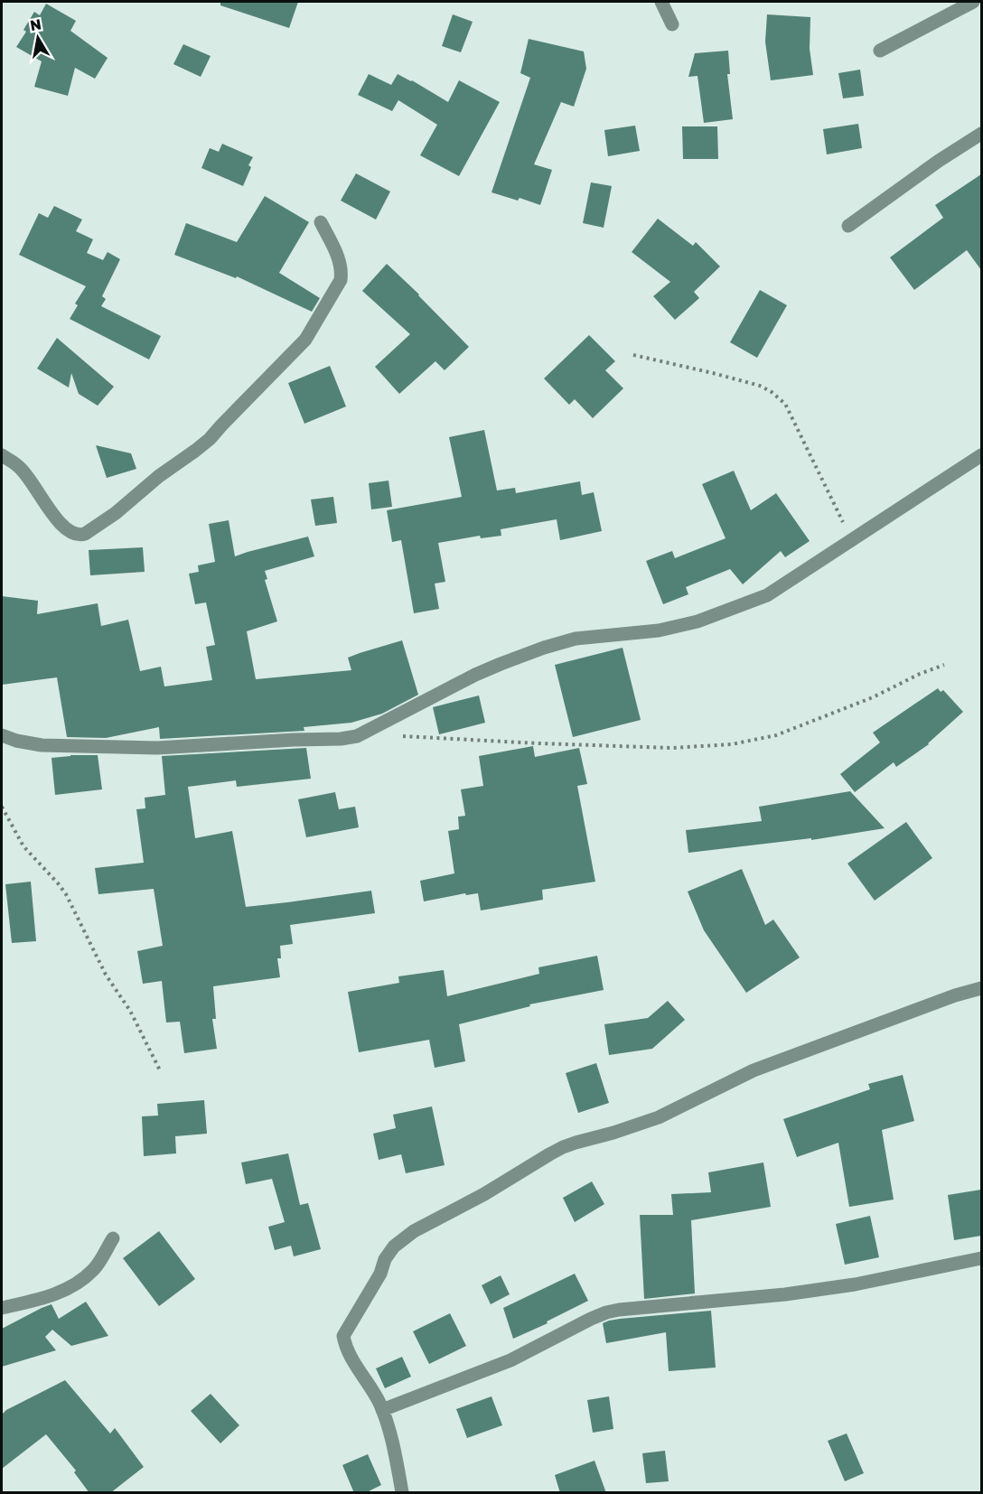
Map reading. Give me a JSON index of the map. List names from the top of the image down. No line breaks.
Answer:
{"north":"top"}
